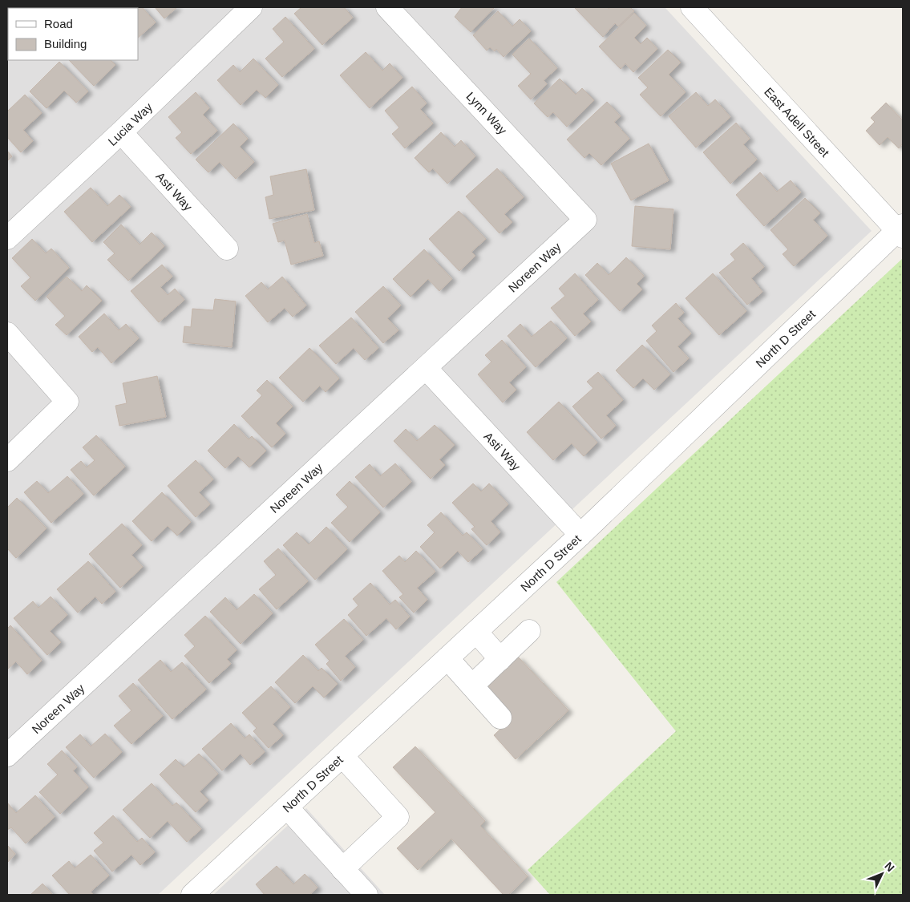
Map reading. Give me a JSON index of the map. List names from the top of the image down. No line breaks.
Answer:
{"streets":{"street":["Lynn Way","East Adell Street","Lucia Way","Asti Way","Noreen Way","North D Street"]},"crossings":[["Lynn Way","Noreen Way"],["East Adell Street","North D Street"],["Lucia Way","Asti Way"],["Asti Way","Noreen Way"],["Asti Way","North D Street"]],"legend":["Road","Building"],"north":"top right"}
